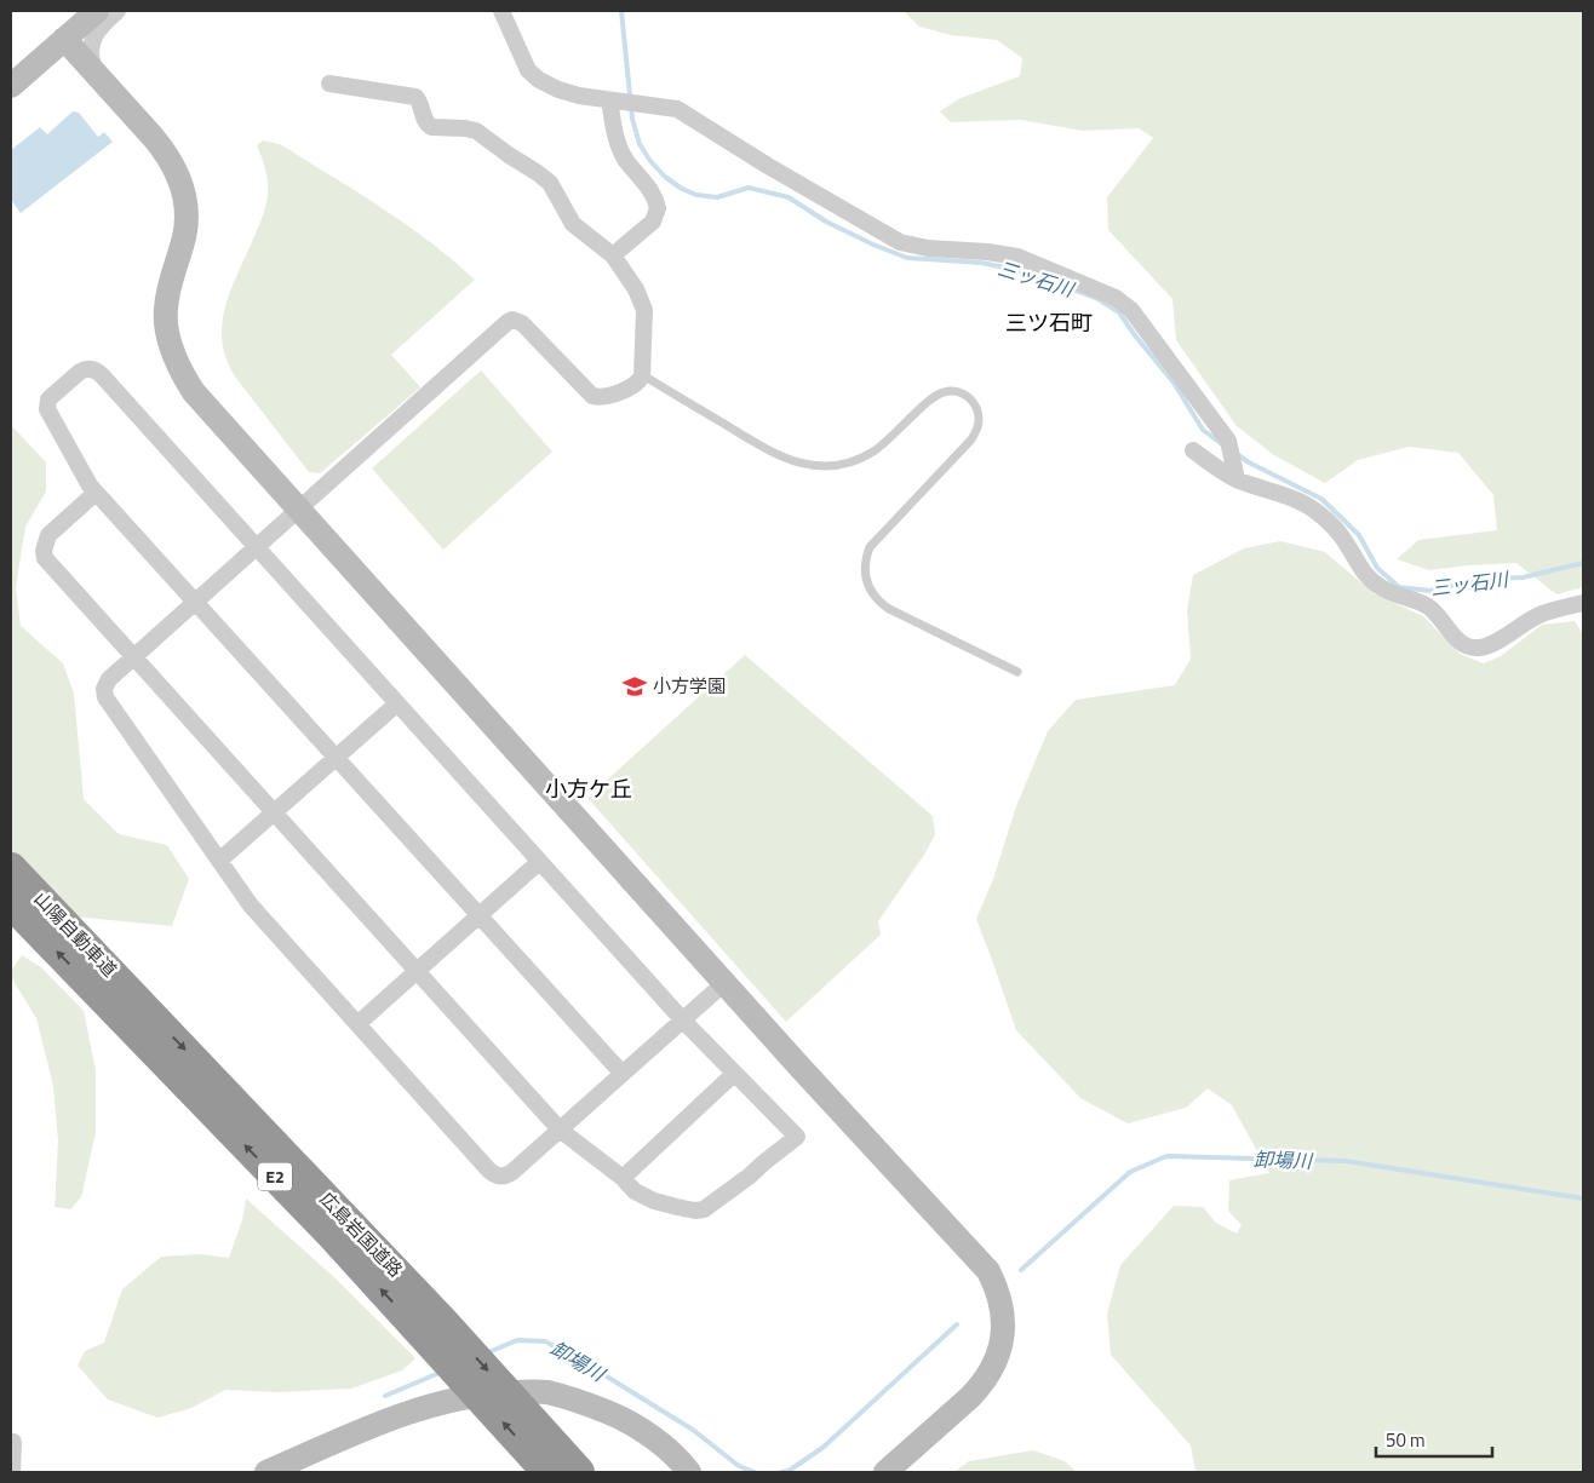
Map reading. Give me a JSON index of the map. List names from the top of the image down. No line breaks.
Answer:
{"streets":{"highway":["山陽自動車道","E2","広島岩国道路"]},"crossings":[["山陽自動車道","広島岩国道路"]],"districts":["三ツ石町","小方ケ丘"],"water":["三ッ石川","卸場川"],"places":{"school or university":["小方学園"]},"scale_bar":"50 m"}
